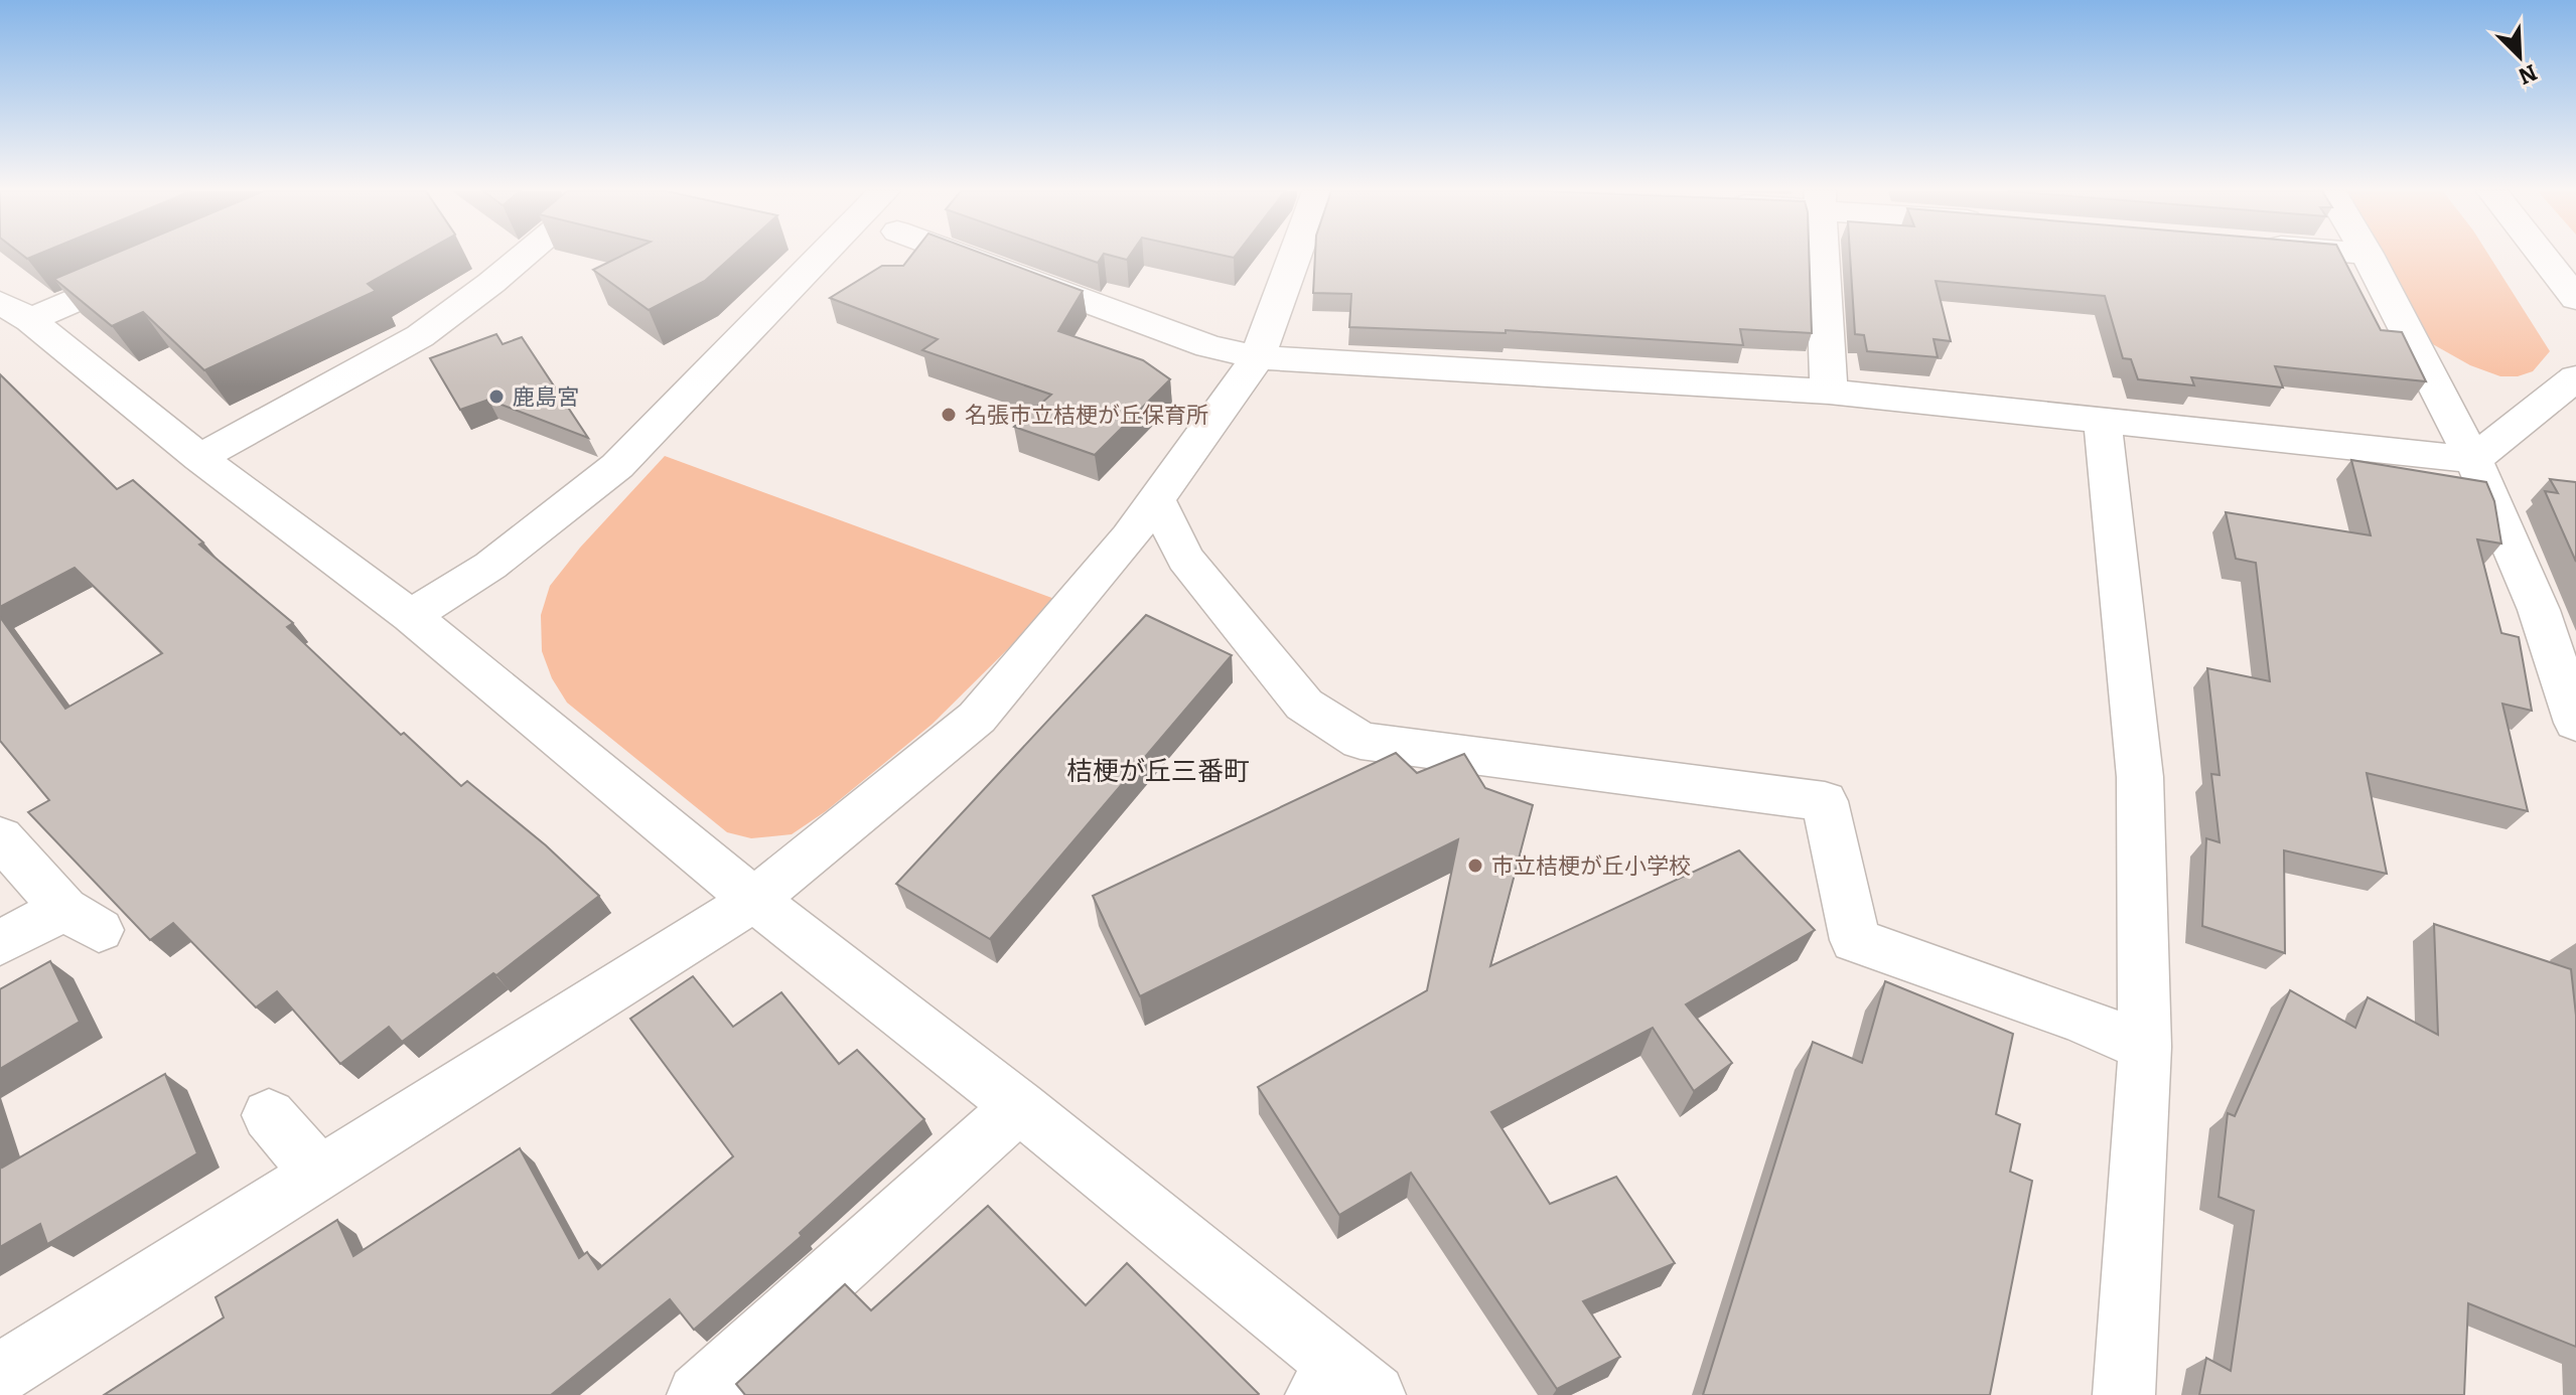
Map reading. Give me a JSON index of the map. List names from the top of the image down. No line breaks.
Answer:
{"districts":["桔梗が丘三番町"],"places":["鹿島宮","名張市立桔梗が丘保育所","市立桔梗が丘小学校"],"north":"bottom right"}
